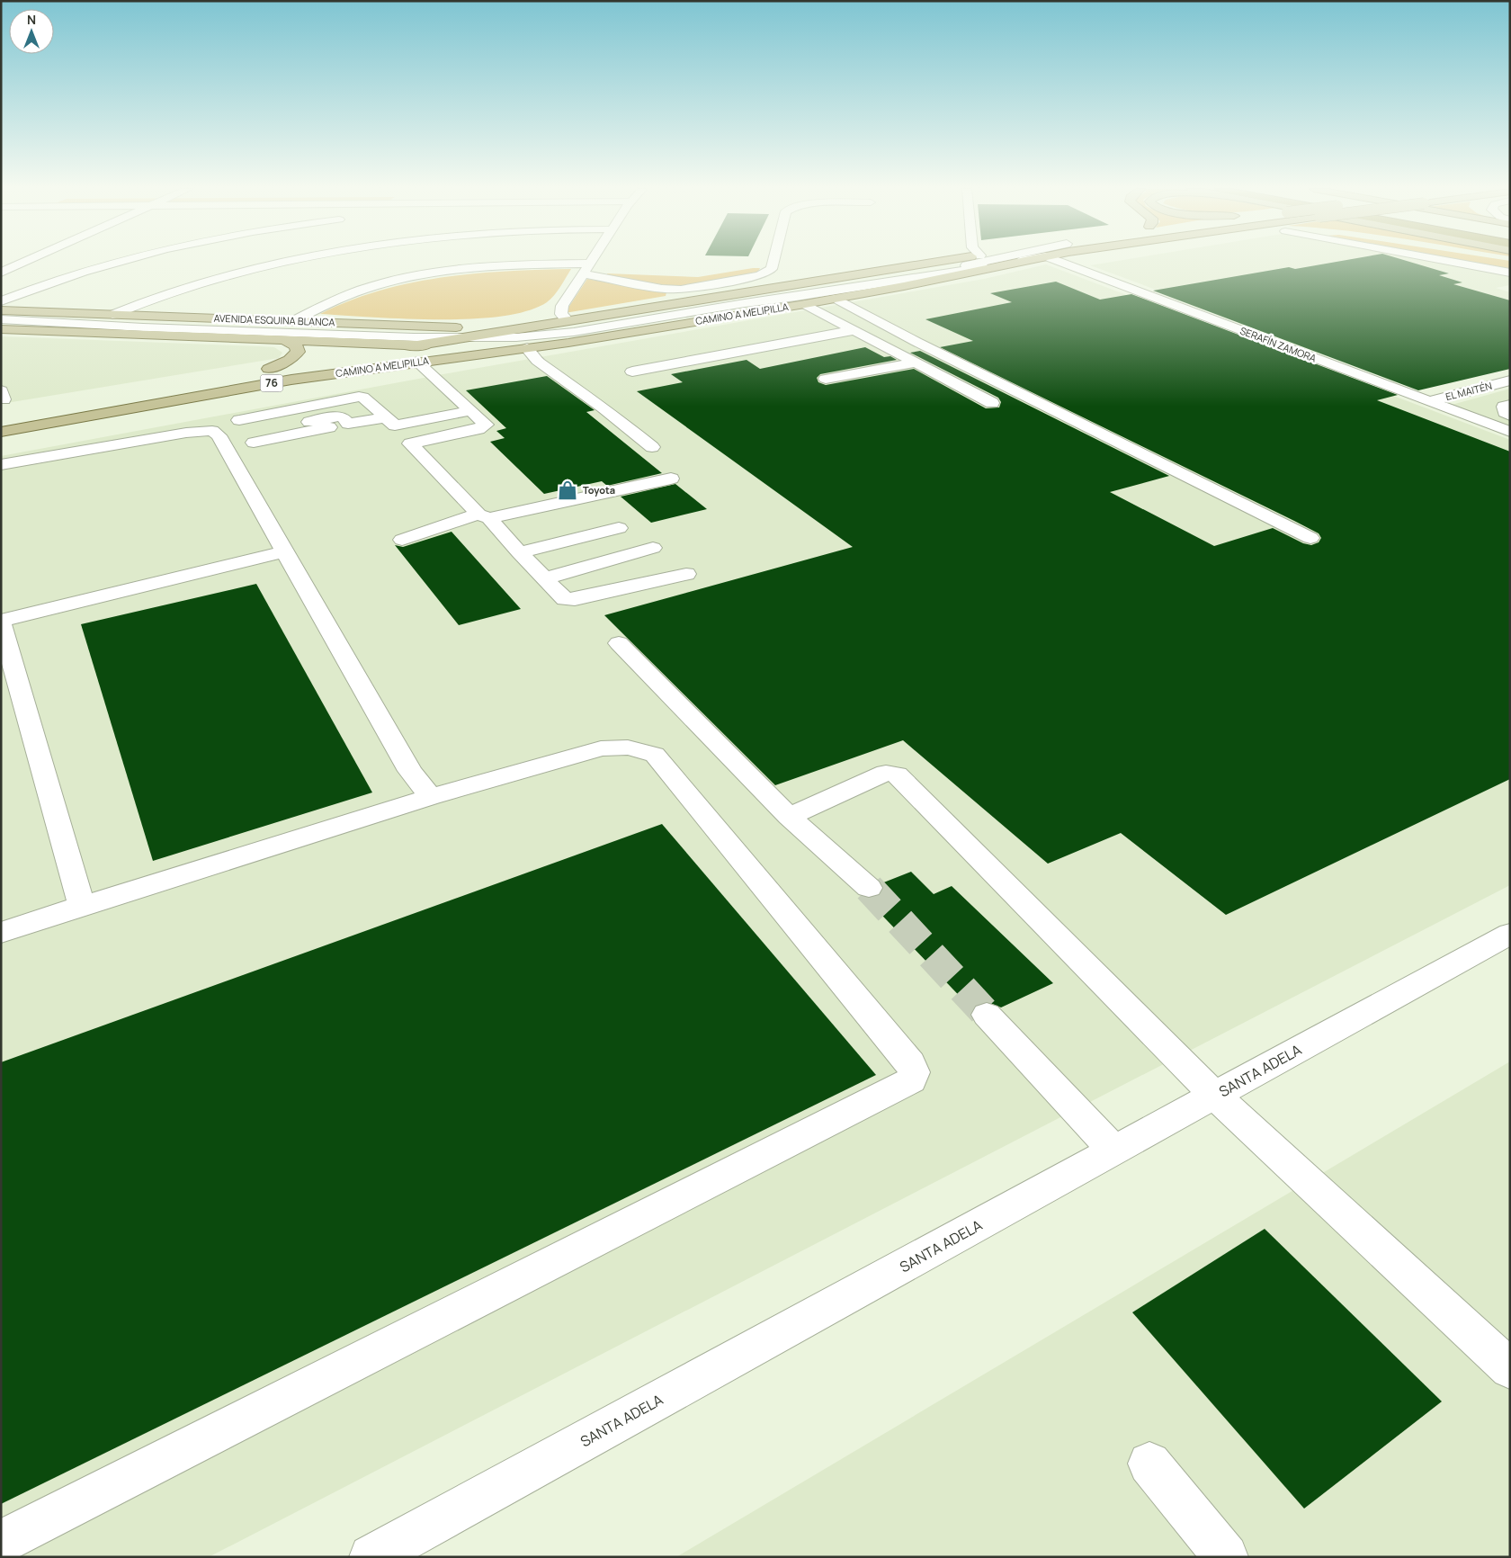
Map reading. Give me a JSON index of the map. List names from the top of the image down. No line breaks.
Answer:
{"streets":{"main road":["CAMINO A MELIPILLA","AVENIDA ESQUINA BLANCA","76"],"street":["SERAFÍN ZAMORA","EL MAITÉN","SANTA ADELA"]},"crossings":[["CAMINO A MELIPILLA","AVENIDA ESQUINA BLANCA"],["SERAFÍN ZAMORA","EL MAITÉN"]],"places":{"shop":["Toyota"]},"north":"top"}
